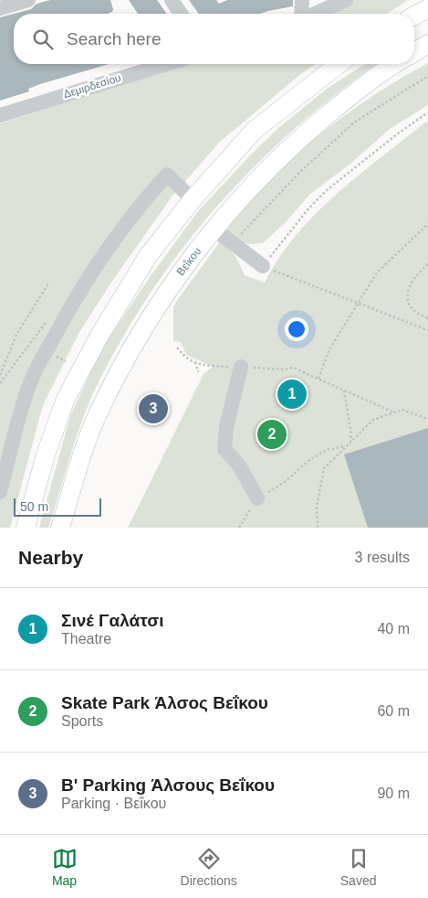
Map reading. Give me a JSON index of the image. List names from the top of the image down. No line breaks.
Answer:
{"streets":{"main road":["Βεΐκου"],"street":["Δεμιρδεσίου"]},"scale_bar":"50 m","page":{"search":"Search here","pins":["1","3","2"],"scale":"50 m","heading":["Nearby","3 results"],"list":[{"mark":"1","name":"Σινέ Γαλάτσι","note":"Theatre","value":"40 m"},{"mark":"2","name":"Skate Park Άλσος Βεΐκου","note":"Sports","value":"60 m"},{"mark":"3","name":"Β' Parking Άλσους Βεΐκου","note":"Parking · Βεΐκου","value":"90 m"}],"nav":["Map","Directions","Saved"]}}
